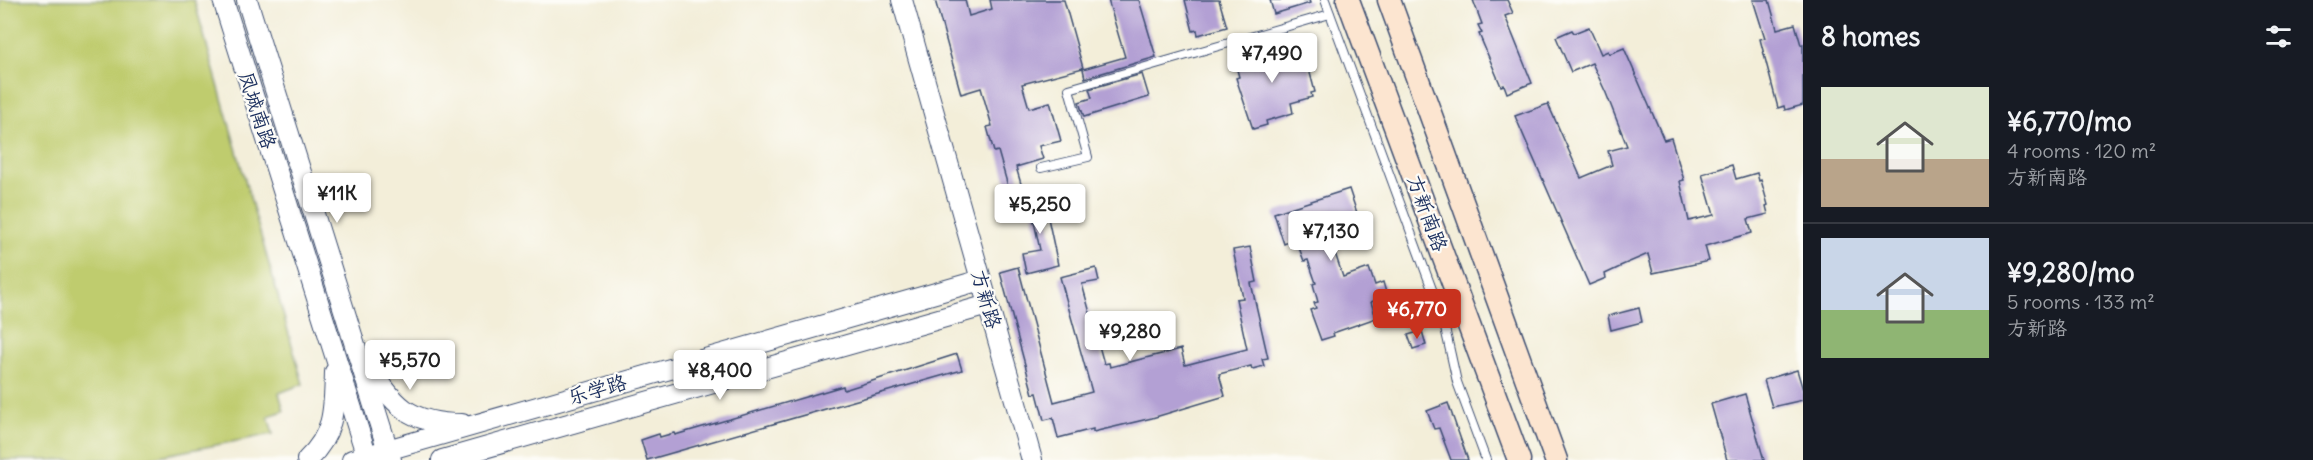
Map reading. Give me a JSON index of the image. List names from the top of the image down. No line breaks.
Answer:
{"streets":{"main road":["方新南路"],"street":["凤城南路","方新路","乐学路"]},"crossings":[["凤城南路","乐学路"],["方新路","乐学路"]],"page":{"heading":"8 homes","price":["¥7,490","¥11K","¥5,250","¥7,130","¥6,770","¥9,280","¥5,570","¥8,400"],"list":[{"name":"¥6,770/mo","note":"4 rooms · 120 m² · 方新南路"},{"name":"¥9,280/mo","note":"5 rooms · 133 m² · 方新路"}]}}
